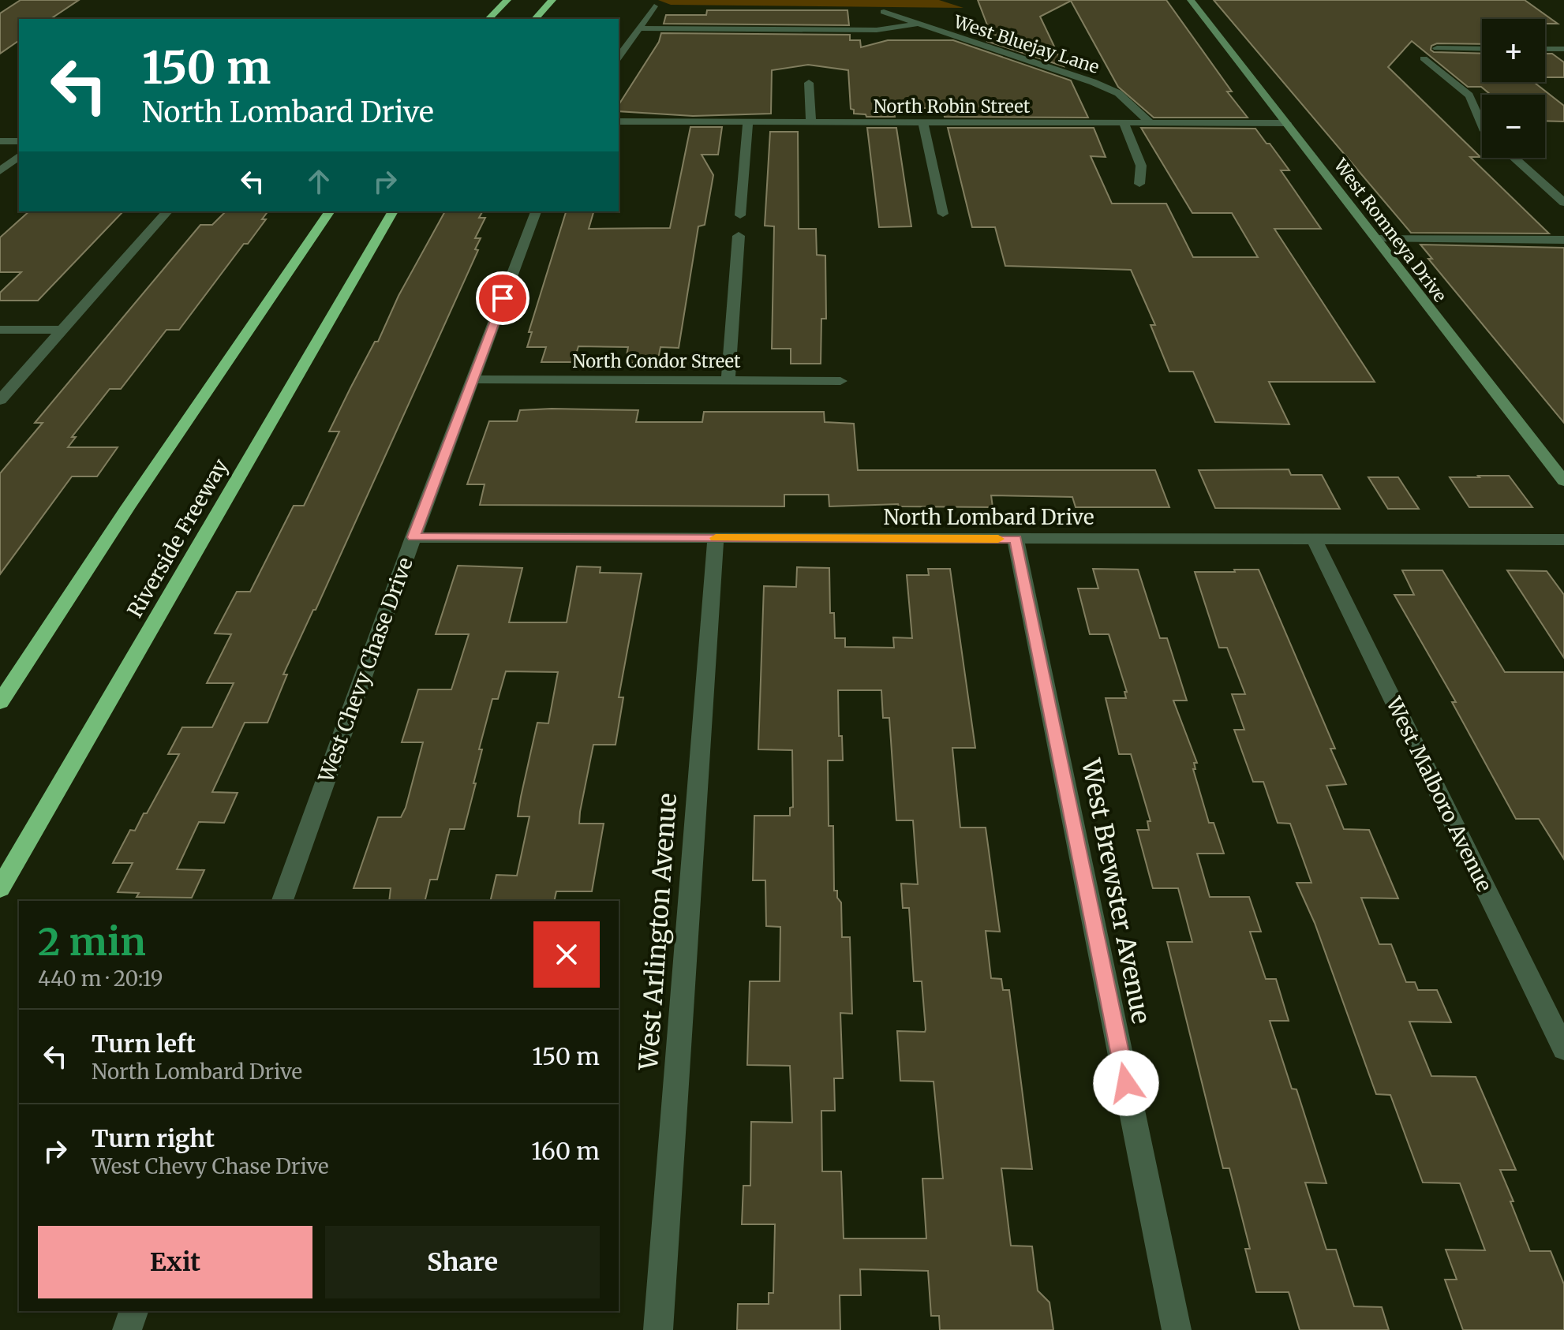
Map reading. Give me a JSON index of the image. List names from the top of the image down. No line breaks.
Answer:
{"streets":{"highway":["Riverside Freeway"],"street":["West Bluejay Lane","North Robin Street","West Romneya Drive","North Condor Street","North Lombard Drive","West Chevy Chase Drive","West Malboro Avenue","West Brewster Avenue","West Arlington Avenue"]},"crossings":[["West Bluejay Lane","North Robin Street"],["North Robin Street","West Romneya Drive"],["North Condor Street","West Chevy Chase Drive"],["North Lombard Drive","West Chevy Chase Drive"],["North Lombard Drive","West Malboro Avenue"],["North Lombard Drive","West Brewster Avenue"],["North Lombard Drive","West Arlington Avenue"]],"page":{"map_buttons":["+","−"],"turn":["150 m","North Lombard Drive"],"heading":["2 min","440 m · 20:19"],"list":[{"name":"Turn left","note":"North Lombard Drive","value":"150 m"},{"name":"Turn right","note":"West Chevy Chase Drive","value":"160 m"}],"buttons":["Exit","Share"]}}
